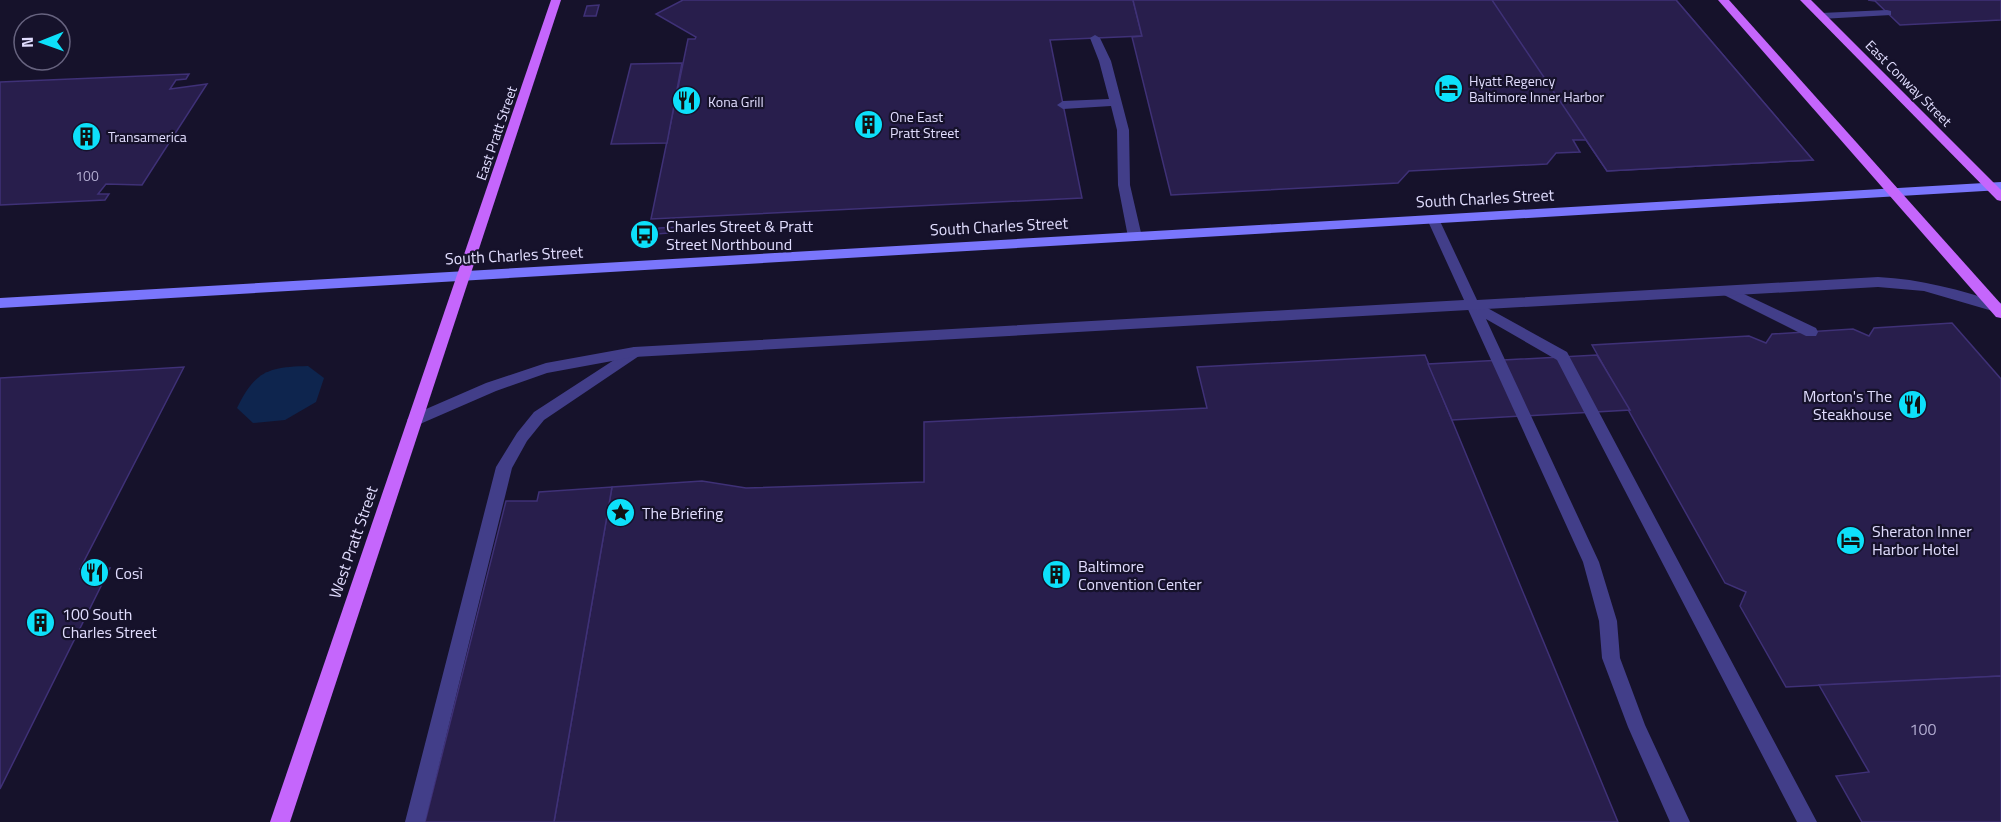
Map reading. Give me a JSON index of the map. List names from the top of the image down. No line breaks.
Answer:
{"streets":{"main road":["East Conway Street","East Pratt Street","South Charles Street","West Pratt Street"]},"crossings":[["East Conway Street","South Charles Street"],["East Pratt Street","South Charles Street"],["East Pratt Street","West Pratt Street"],["South Charles Street","West Pratt Street"]],"places":{"hotel":["Hyatt Regency Baltimore Inner Harbor","Sheraton Inner Harbor Hotel"],"restaurant":["Kona Grill","Morton's The Steakhouse","Così"],"building":["One East Pratt Street","Transamerica","Baltimore Convention Center","100 South Charles Street"],"bus stop":["Charles Street & Pratt Street Northbound"],"place":["The Briefing"]},"house_numbers":["100","100"],"north":"left"}
